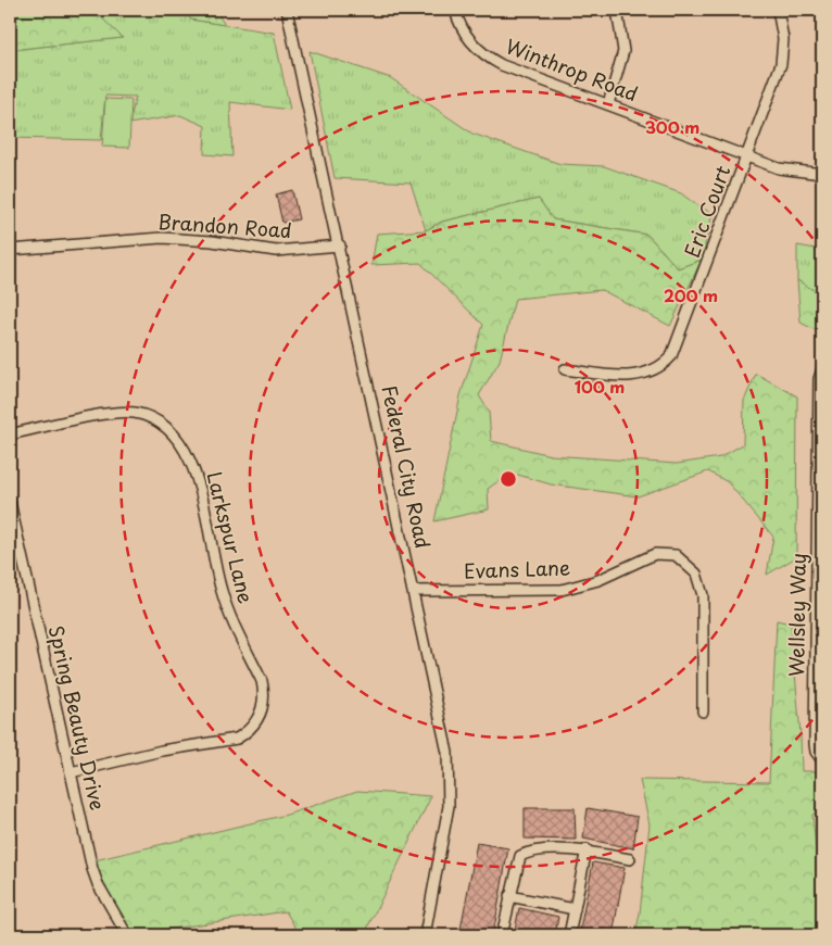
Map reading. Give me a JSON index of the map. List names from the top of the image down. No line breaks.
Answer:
{"streets":{"street":["Winthrop Road","Eric Court","Brandon Road","Federal City Road","Larkspur Lane","Evans Lane","Wellsley Way","Spring Beauty Drive"]},"crossings":[["Winthrop Road","Eric Court"],["Brandon Road","Federal City Road"],["Federal City Road","Evans Lane"],["Larkspur Lane","Spring Beauty Drive"]],"rings":["300 m","200 m","100 m"]}
